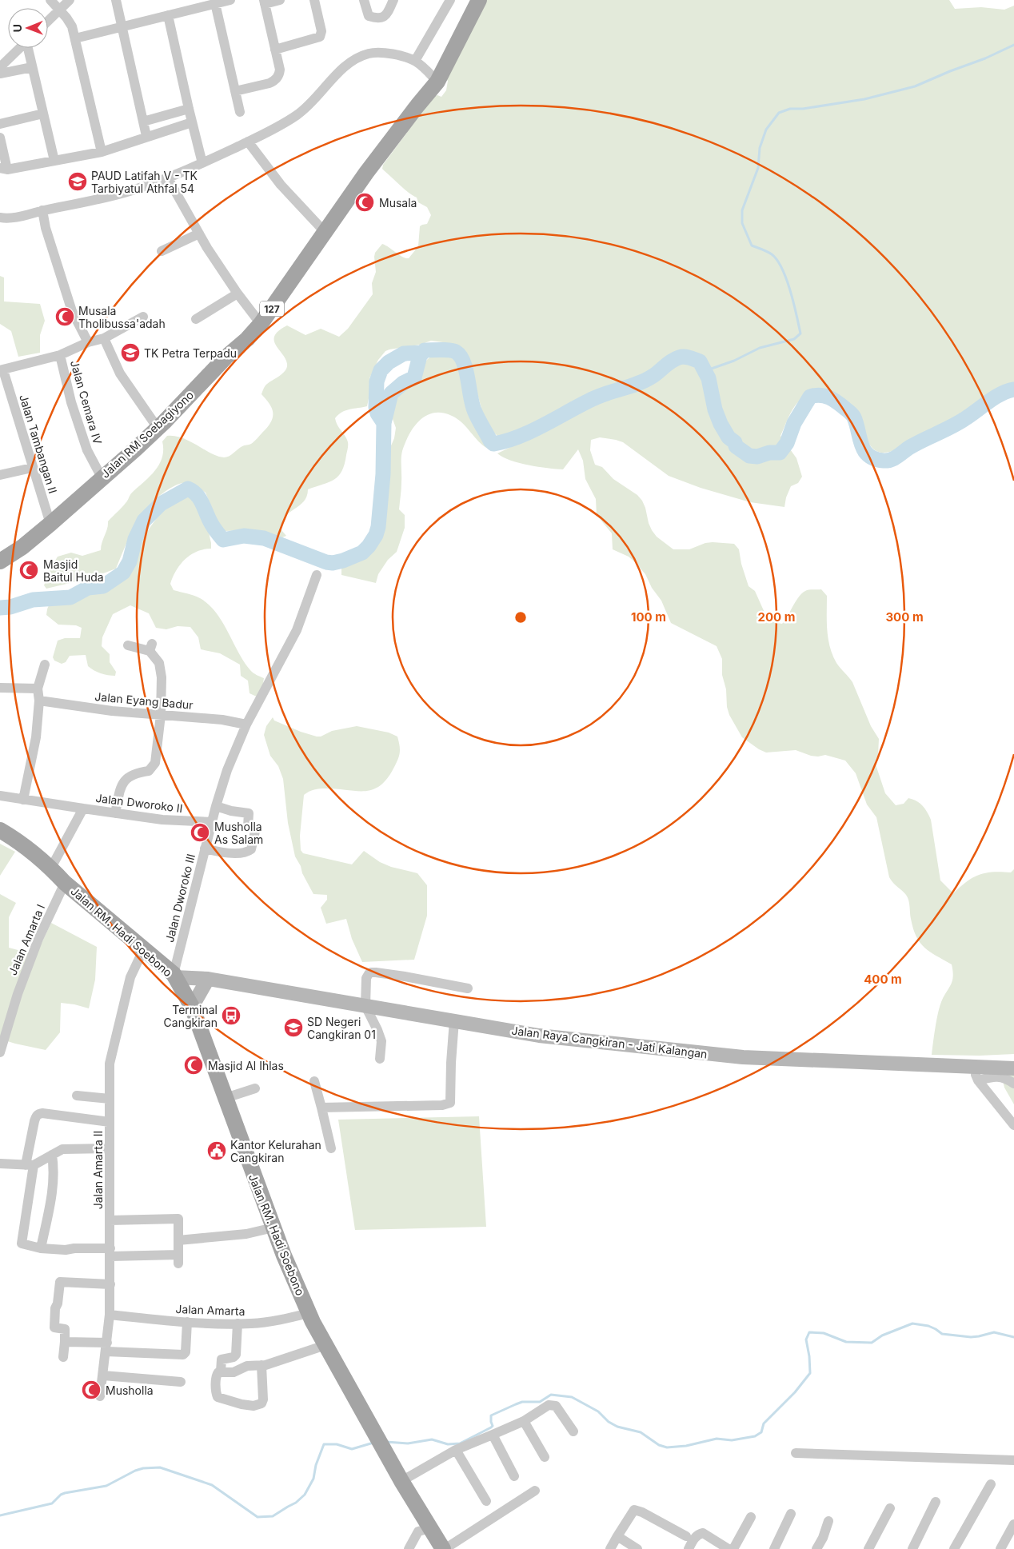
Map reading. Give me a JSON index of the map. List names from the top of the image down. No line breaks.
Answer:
{"streets":{"main road":["127","Jalan RM Soebagiyono","Jalan RM. Hadi Soebono"],"street":["Jalan Cemara IV","Jalan Tambangan II","Jalan Eyang Badur","Jalan Dworoko II","Jalan Dworoko III","Jalan Amarta I","Jalan Raya Cangkiran - Jati Kalangan","Jalan Amarta II","Jalan Amarta"]},"crossings":[["Jalan Cemara IV","Jalan RM Soebagiyono"],["Jalan RM Soebagiyono","Jalan Tambangan II"],["Jalan Eyang Badur","Jalan Dworoko III"],["Jalan Dworoko II","Jalan Dworoko III"],["Jalan Dworoko II","Jalan RM. Hadi Soebono"],["Jalan Dworoko III","Jalan RM. Hadi Soebono"],["Jalan Dworoko III","Jalan Raya Cangkiran - Jati Kalangan"],["Jalan RM. Hadi Soebono","Jalan Amarta I"],["Jalan RM. Hadi Soebono","Jalan Raya Cangkiran - Jati Kalangan"],["Jalan RM. Hadi Soebono","Jalan Amarta II"],["Jalan RM. Hadi Soebono","Jalan Amarta"],["Jalan Amarta II","Jalan Amarta"]],"places":{"school or university":["PAUD Latifah V - TK Tarbiyatul Athfal 54","TK Petra Terpadu","SD Negeri Cangkiran 01"],"mosque":["Musala","Musala Tholibussa'adah","Masjid Baitul Huda","Musholla As Salam","Masjid Al Ihlas","Musholla"],"bus stop":["Terminal Cangkiran"],"public building":["Kantor Kelurahan Cangkiran"]},"north":"left","rings":["100 m","200 m","300 m","400 m"]}
